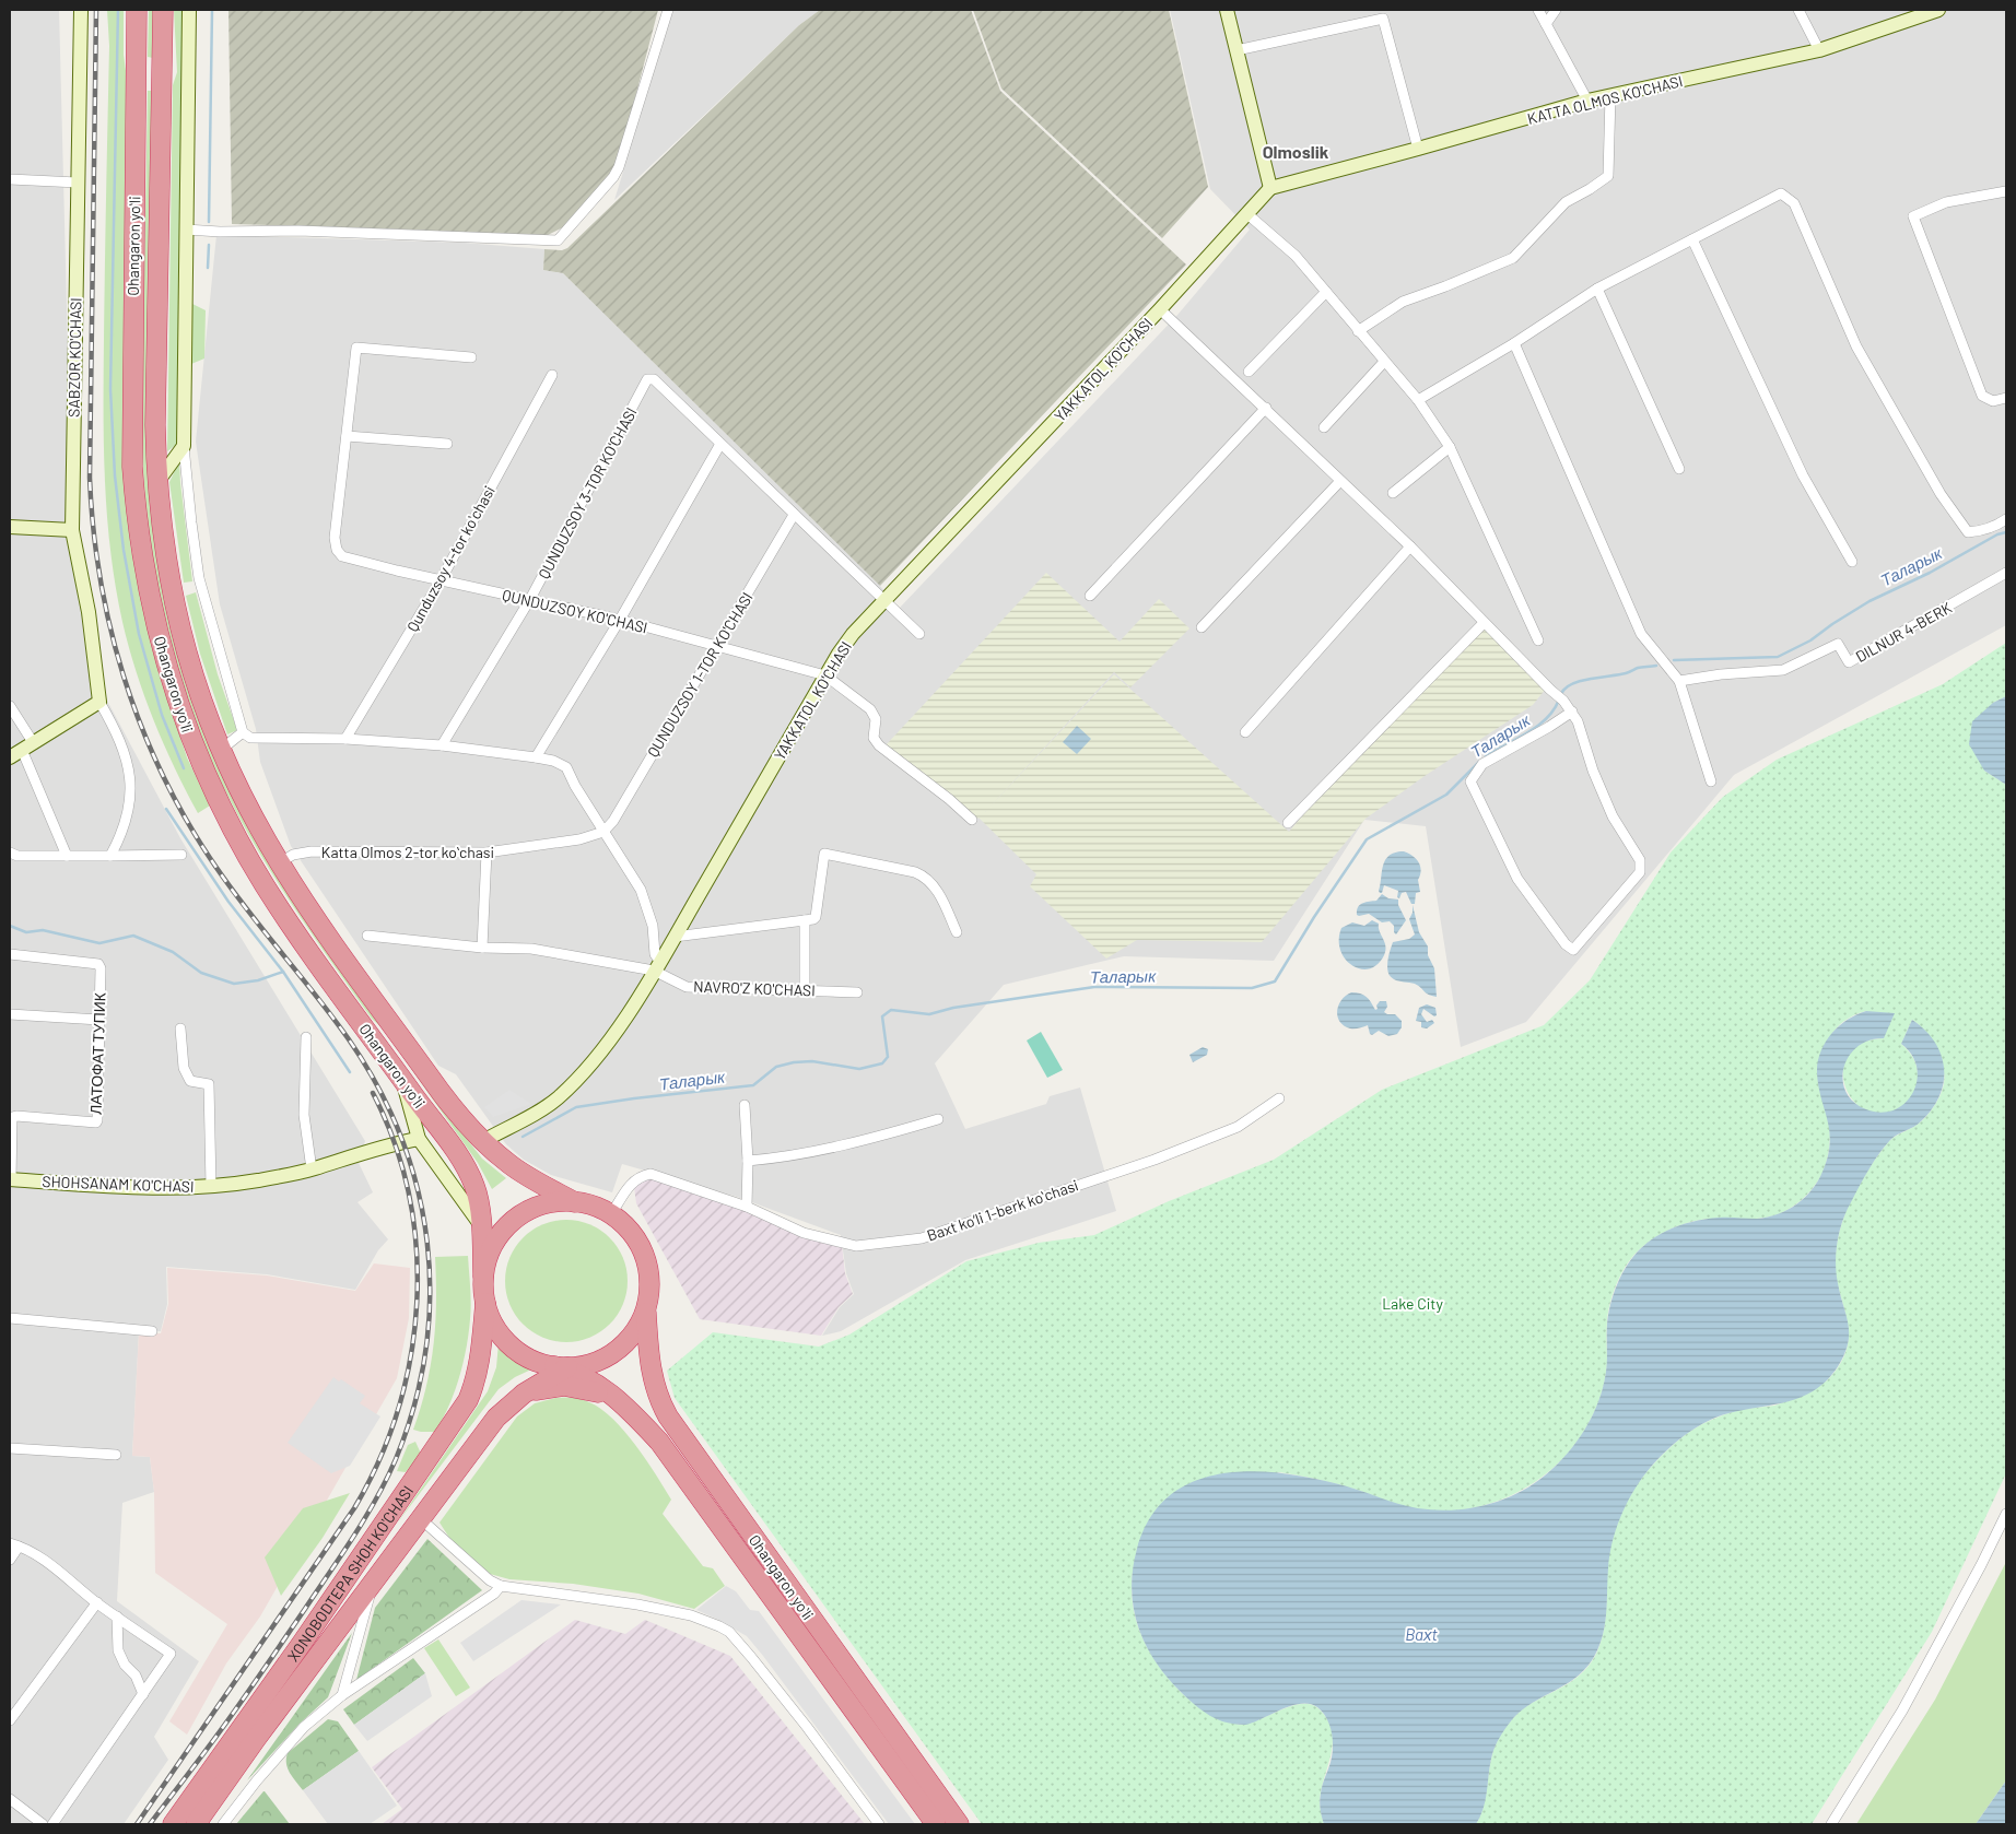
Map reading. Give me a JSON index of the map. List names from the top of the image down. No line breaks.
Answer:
{"streets":{"highway":["Ohangaron yoʻli","XONOBODTEPA SHOH KO'CHASI"],"street":["KATTA OLMOS KO'CHASI","SABZOR KO'CHASI","YAKKATOL KO'CHASI","QUNDUZSOY 3-TOR KO'CHASI","Qunduzsoy 4-tor koʻchasi","QUNDUZSOY KO'CHASI","DILNUR 4-BERK","QUNDUZSOY 1-TOR KO'CHASI","Katta Olmos 2-tor koʻchasi","NAVRO'Z KO'CHASI","ЛАТОФАТ ТУПИК","SHOHSANAM KO'CHASI","Baxt ko‘li 1-berk koʻchasi"]},"crossings":[["KATTA OLMOS KO'CHASI","YAKKATOL KO'CHASI"],["Ohangaron yoʻli","YAKKATOL KO'CHASI"],["Ohangaron yoʻli","Katta Olmos 2-tor koʻchasi"],["Ohangaron yoʻli","Baxt ko‘li 1-berk koʻchasi"],["Ohangaron yoʻli","XONOBODTEPA SHOH KO'CHASI"],["YAKKATOL KO'CHASI","QUNDUZSOY KO'CHASI"],["YAKKATOL KO'CHASI","NAVRO'Z KO'CHASI"],["QUNDUZSOY 3-TOR KO'CHASI","QUNDUZSOY KO'CHASI"],["Qunduzsoy 4-tor koʻchasi","QUNDUZSOY KO'CHASI"],["QUNDUZSOY KO'CHASI","QUNDUZSOY 1-TOR KO'CHASI"],["QUNDUZSOY 1-TOR KO'CHASI","Katta Olmos 2-tor koʻchasi"],["ЛАТОФАТ ТУПИК","SHOHSANAM KO'CHASI"],["Baxt ko‘li 1-berk koʻchasi","XONOBODTEPA SHOH KO'CHASI"]],"districts":["Olmoslik"],"water":["Таларык","Baхt"],"parks":["Lake City"]}
